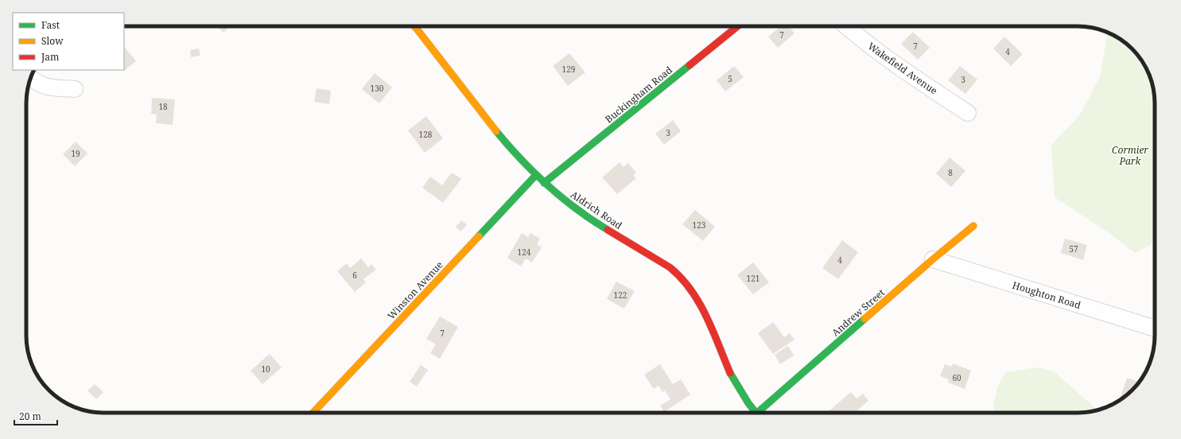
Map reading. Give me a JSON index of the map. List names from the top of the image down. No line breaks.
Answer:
{"streets":{"street":["Wakefield Avenue","Buckingham Road","Aldrich Road","Winston Avenue","Houghton Road","Andrew Street"]},"crossings":[["Buckingham Road","Aldrich Road"],["Aldrich Road","Winston Avenue"],["Houghton Road","Andrew Street"]],"parks":["Cormier Park"],"house_numbers":["7","7","4","129","5","3","130","18","3","128","19","8","123","57","124","4","6","121","122","7","10","60"],"legend":["Fast","Slow","Jam"],"scale_bar":"20 m"}
